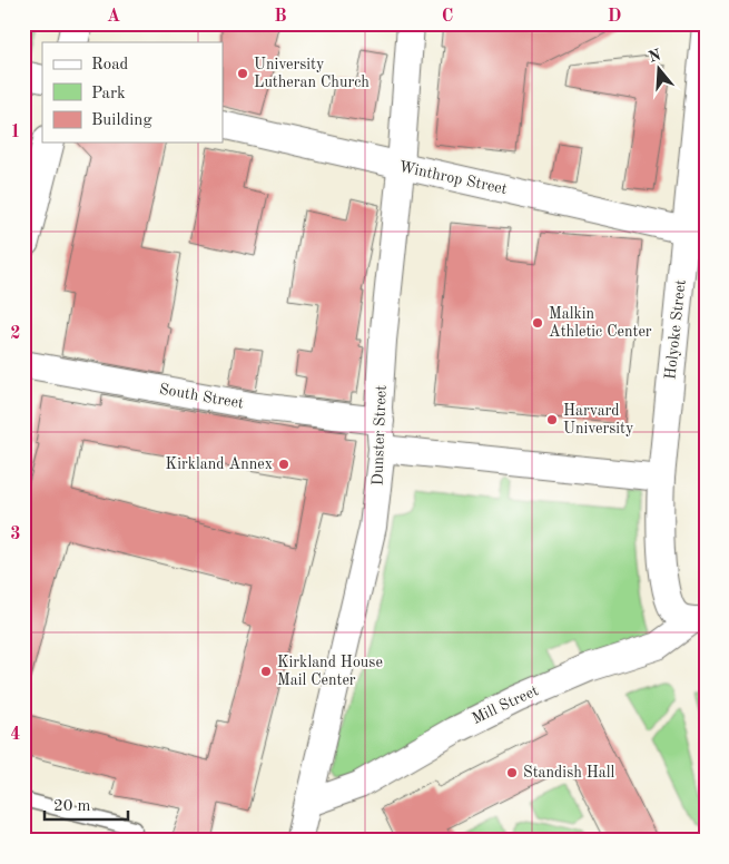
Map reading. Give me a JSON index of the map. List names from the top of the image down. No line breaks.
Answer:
{"streets":{"street":["Winthrop Street","Holyoke Street","South Street","Dunster Street","Mill Street"]},"crossings":[["Winthrop Street","Holyoke Street"],["Winthrop Street","Dunster Street"],["Holyoke Street","Mill Street"],["South Street","Dunster Street"],["Dunster Street","Mill Street"]],"places":["University Lutheran Church","Malkin Athletic Center","Harvard University","Kirkland Annex","Kirkland House Mail Center","Standish Hall"],"legend":["Road","Park","Building"],"scale_bar":"20 m","north":"top","grid":{"columns":["A","B","C","D"],"rows":["1","2","3","4"]}}
